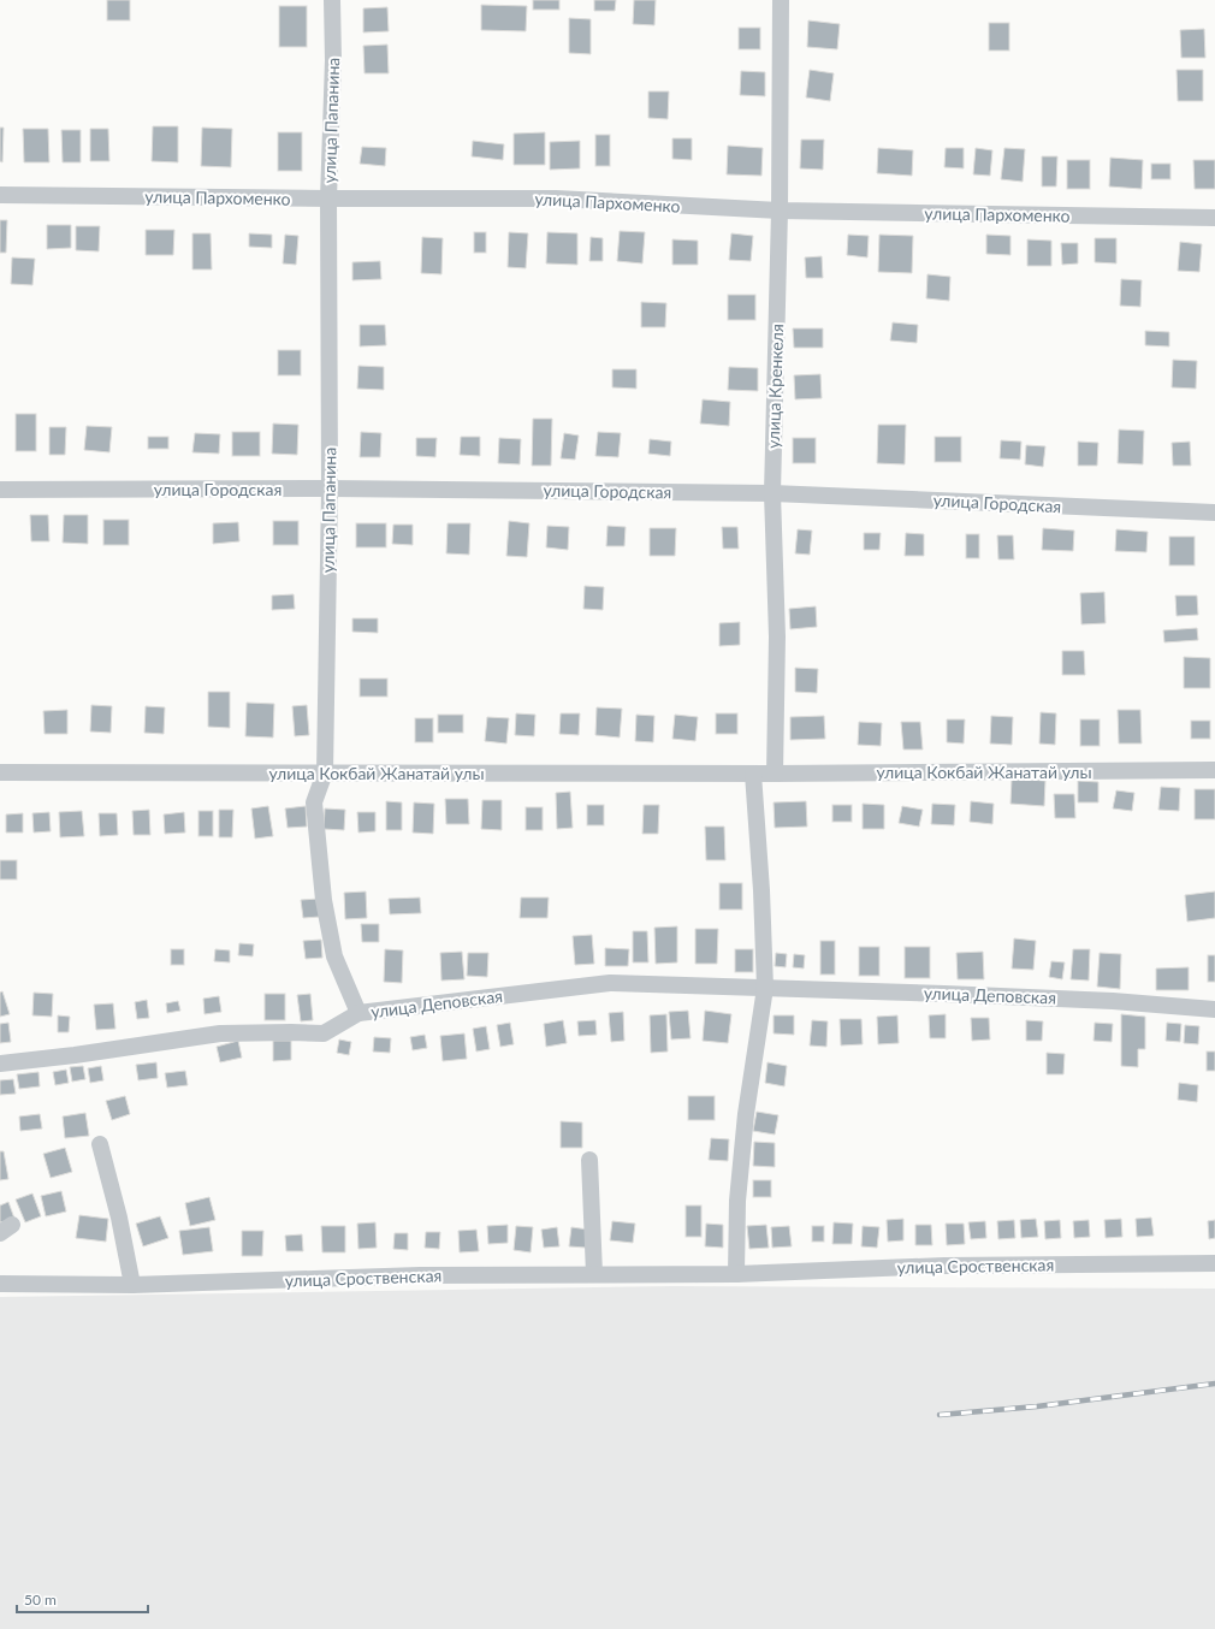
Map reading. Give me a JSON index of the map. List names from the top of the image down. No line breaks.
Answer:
{"streets":{"street":["улица Папанина","улица Пархоменко","улица Кренкеля","улица Городская","улица Кокбай Жанатай улы","улица Деповская","улица Сроственская"]},"crossings":[["улица Папанина","улица Пархоменко"],["улица Папанина","улица Городская"],["улица Папанина","улица Кокбай Жанатай улы"],["улица Папанина","улица Деповская"],["улица Пархоменко","улица Кренкеля"],["улица Кренкеля","улица Городская"],["улица Кренкеля","улица Кокбай Жанатай улы"]],"scale_bar":"50 m"}
